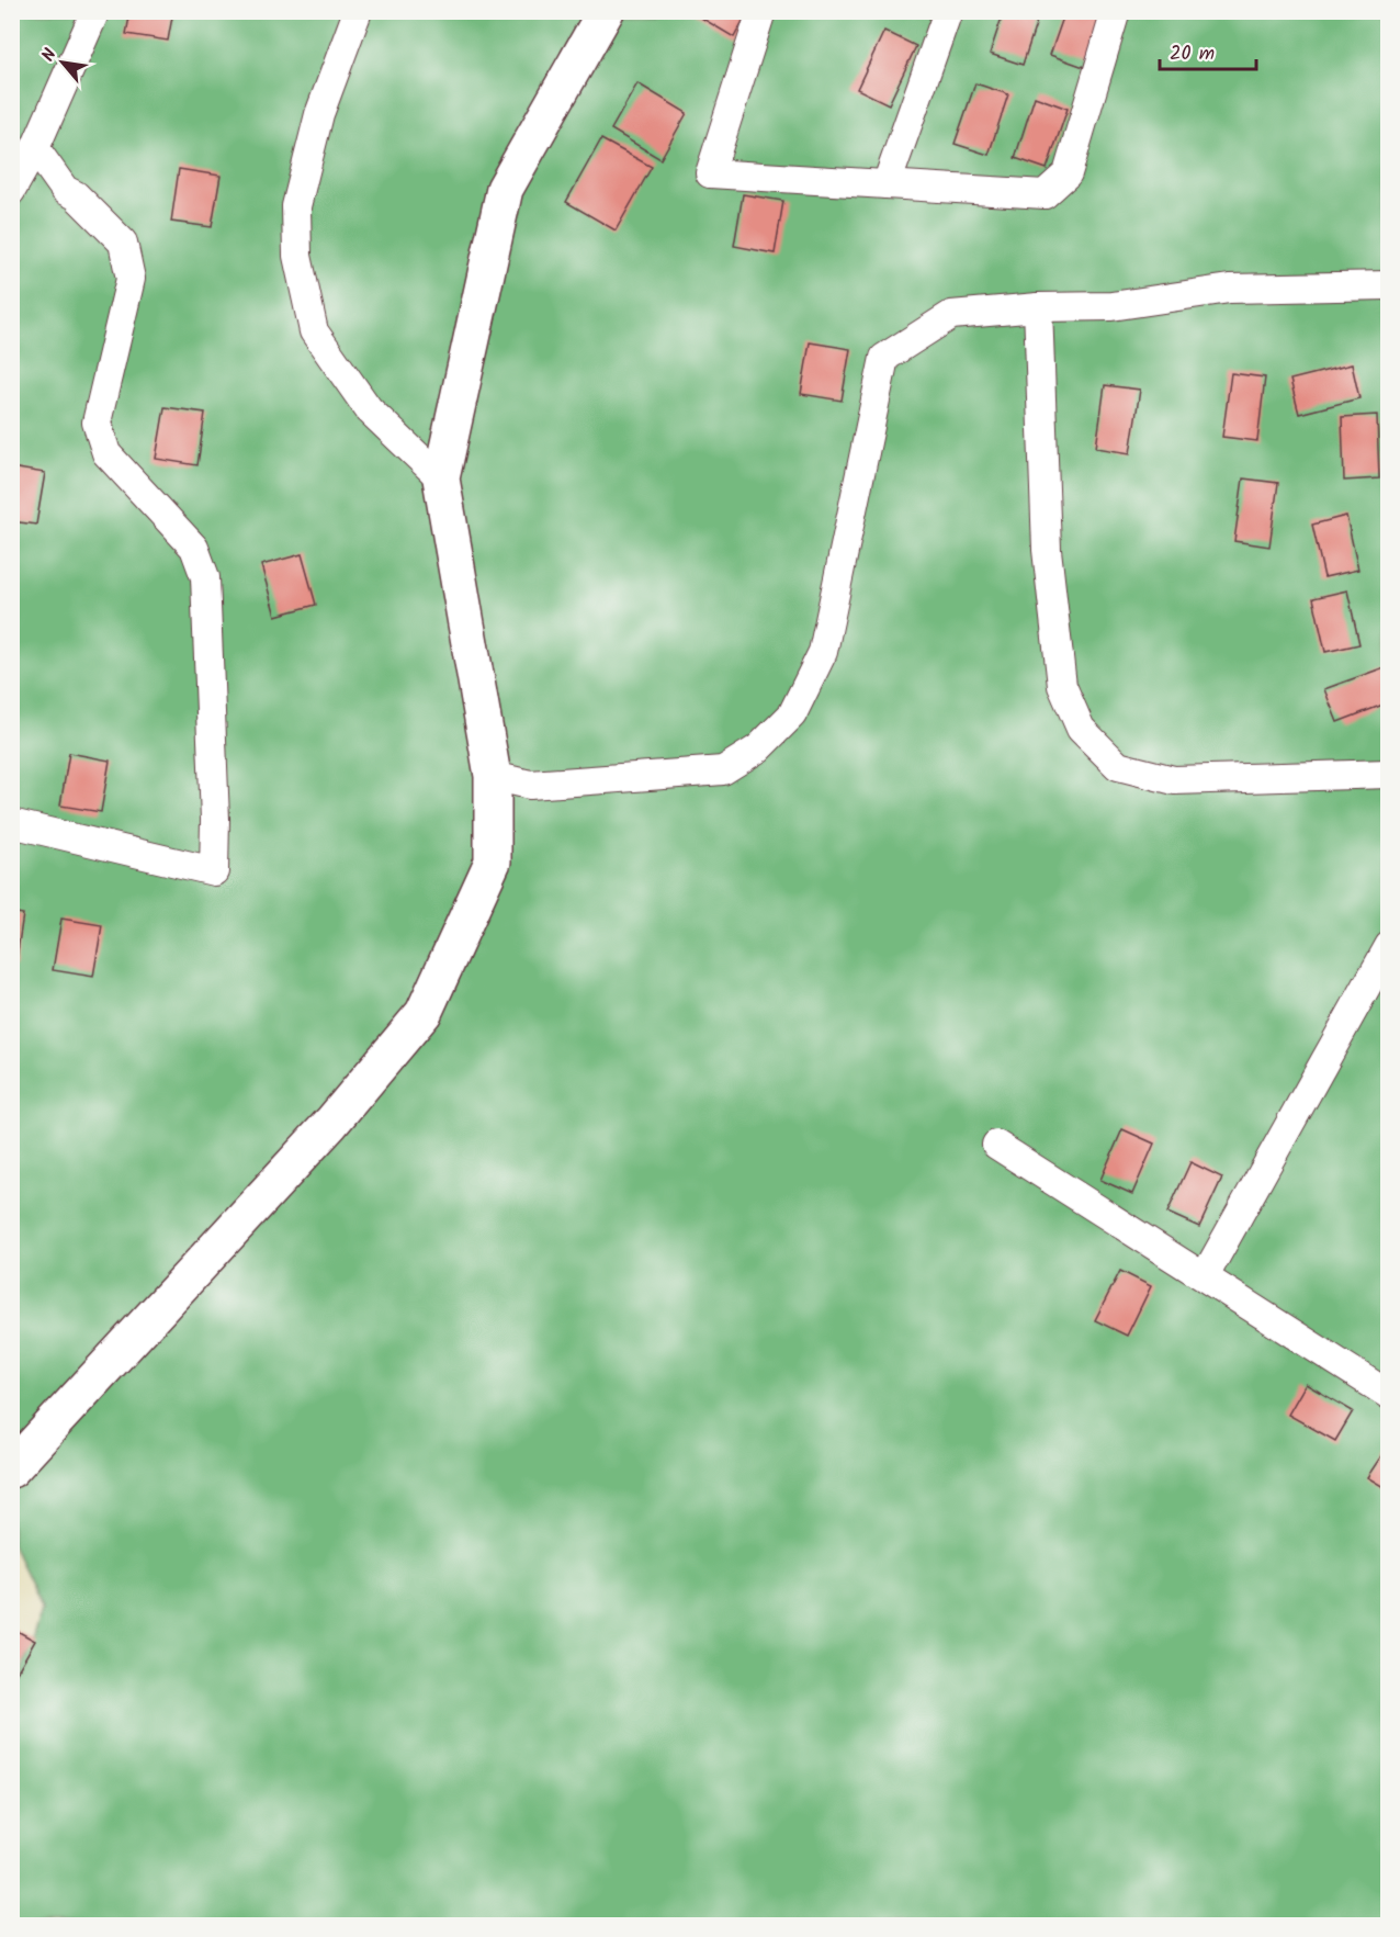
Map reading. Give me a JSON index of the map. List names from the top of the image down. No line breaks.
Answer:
{"scale_bar":"20 m","north":"top left"}
